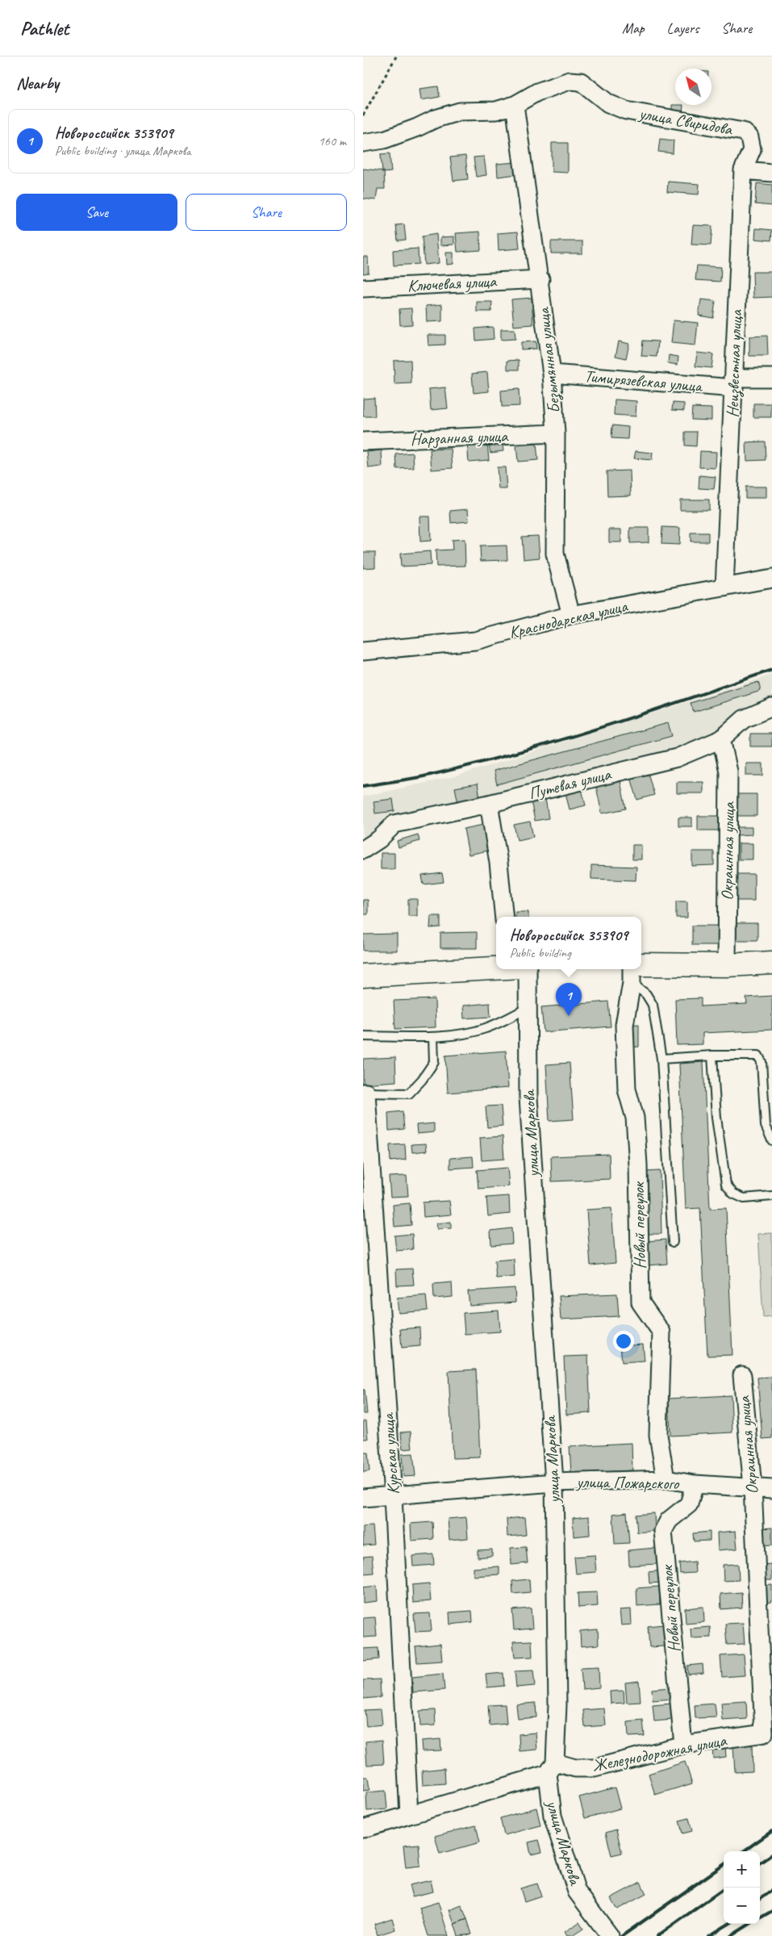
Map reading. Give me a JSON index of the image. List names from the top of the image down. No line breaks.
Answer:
{"streets":{"street":["улица Свиридова","Ключевая улица","Безымянная улица","Неизвестная улица","Тимирязевская улица","Нарзанная улица","Краснодарская улица","Путевая улица","Окраинная улица","улица Маркова","Новый переулок","Курская улица","улица Пожарского","Железнодорожная улица"]},"crossings":[["улица Свиридова","Безымянная улица"],["улица Свиридова","Неизвестная улица"],["Ключевая улица","Безымянная улица"],["Безымянная улица","Тимирязевская улица"],["Безымянная улица","Нарзанная улица"],["Безымянная улица","Краснодарская улица"],["Неизвестная улица","Тимирязевская улица"],["Неизвестная улица","Краснодарская улица"],["Путевая улица","Окраинная улица"],["Окраинная улица","улица Пожарского"],["Окраинная улица","Железнодорожная улица"],["улица Маркова","улица Пожарского"],["улица Маркова","Железнодорожная улица"],["Новый переулок","улица Пожарского"],["Новый переулок","Железнодорожная улица"],["Курская улица","улица Пожарского"]],"north":"top left","page":{"header":"Pathlet","nav":["Map","Layers","Share"],"heading":"Nearby","list":[{"mark":"1","name":"Новороссийск 353909","note":"Public building · улица Маркова","value":"160 m"}],"buttons":["Save","Share"],"popup":["Новороссийск 353909","Public building"],"pins":"1","map_buttons":["+","−"]}}
